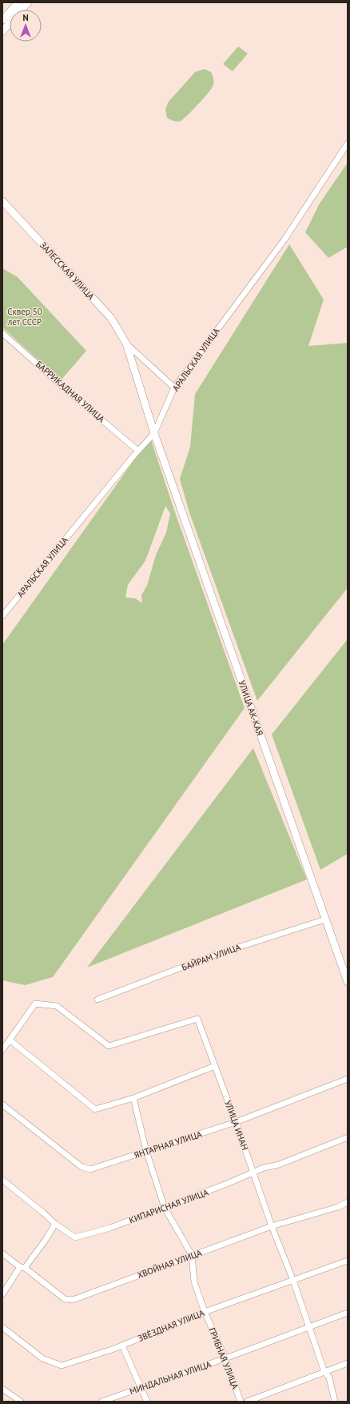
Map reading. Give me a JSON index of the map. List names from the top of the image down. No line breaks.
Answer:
{"streets":{"main road":["ЗАЛЕССКАЯ УЛИЦА","УЛИЦА АК-КАЯ"],"street":["АРАЛЬСКАЯ УЛИЦА","БАРРИКАДНАЯ УЛИЦА","БАЙРАМ УЛИЦА","УЛИЦА ИНАН","ЯНТАРНАЯ УЛИЦА","КИПАРИСНАЯ УЛИЦА","ХВОЙНАЯ УЛИЦА","ЗВЁЗДНАЯ УЛИЦА","ГРИБНАЯ УЛИЦА","МИНДАЛЬНАЯ УЛИЦА"]},"crossings":[["ЗАЛЕССКАЯ УЛИЦА","АРАЛЬСКАЯ УЛИЦА"],["ЗАЛЕССКАЯ УЛИЦА","УЛИЦА АК-КАЯ"],["АРАЛЬСКАЯ УЛИЦА","БАРРИКАДНАЯ УЛИЦА"],["АРАЛЬСКАЯ УЛИЦА","УЛИЦА АК-КАЯ"],["УЛИЦА АК-КАЯ","БАЙРАМ УЛИЦА"],["УЛИЦА ИНАН","ЯНТАРНАЯ УЛИЦА"],["УЛИЦА ИНАН","КИПАРИСНАЯ УЛИЦА"],["УЛИЦА ИНАН","ХВОЙНАЯ УЛИЦА"],["УЛИЦА ИНАН","ЗВЁЗДНАЯ УЛИЦА"],["УЛИЦА ИНАН","МИНДАЛЬНАЯ УЛИЦА"],["ЯНТАРНАЯ УЛИЦА","ГРИБНАЯ УЛИЦА"],["КИПАРИСНАЯ УЛИЦА","ГРИБНАЯ УЛИЦА"],["ХВОЙНАЯ УЛИЦА","ГРИБНАЯ УЛИЦА"],["ЗВЁЗДНАЯ УЛИЦА","ГРИБНАЯ УЛИЦА"],["ГРИБНАЯ УЛИЦА","МИНДАЛЬНАЯ УЛИЦА"]],"parks":["Сквер 50 лет СССР"],"north":"top"}
